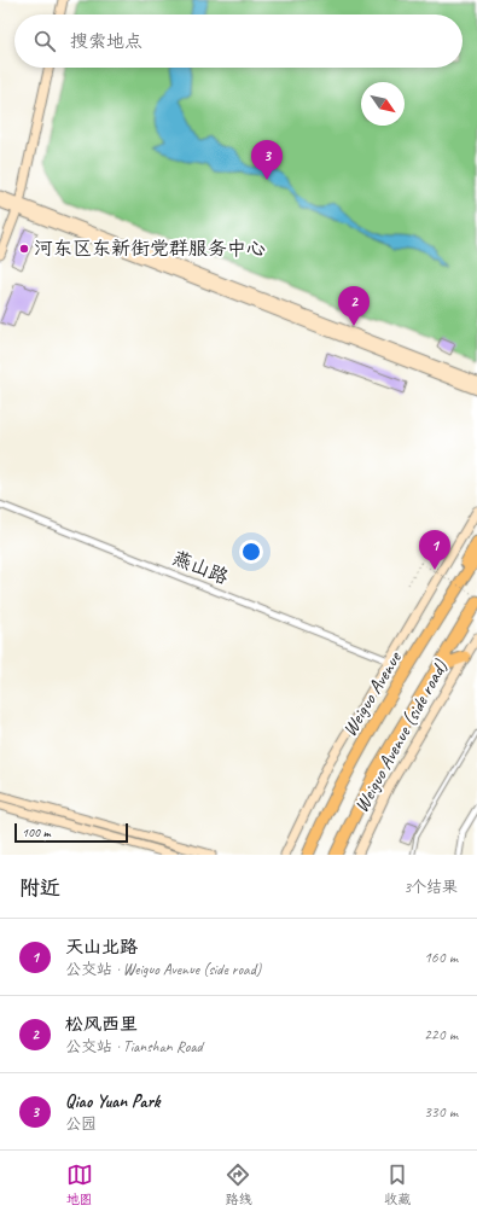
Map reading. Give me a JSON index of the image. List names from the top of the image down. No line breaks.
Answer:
{"streets":{"highway":["Weiguo Avenue"],"street":["燕山路","Weiguo Avenue (side road)"]},"places":["河东区东新街党群服务中心"],"scale_bar":"100 m","north":"bottom right","page":{"search":"搜索地点","pins":["3","2","1"],"scale":"100 m","heading":["附近","3个结果"],"list":[{"mark":"1","name":"天山北路","note":"公交站 · Weiguo Avenue (side road)","value":"160 m"},{"mark":"2","name":"松风西里","note":"公交站 · Tianshan Road","value":"220 m"},{"mark":"3","name":"Qiao Yuan Park","note":"公园","value":"330 m"}],"nav":["地图","路线","收藏"]}}
